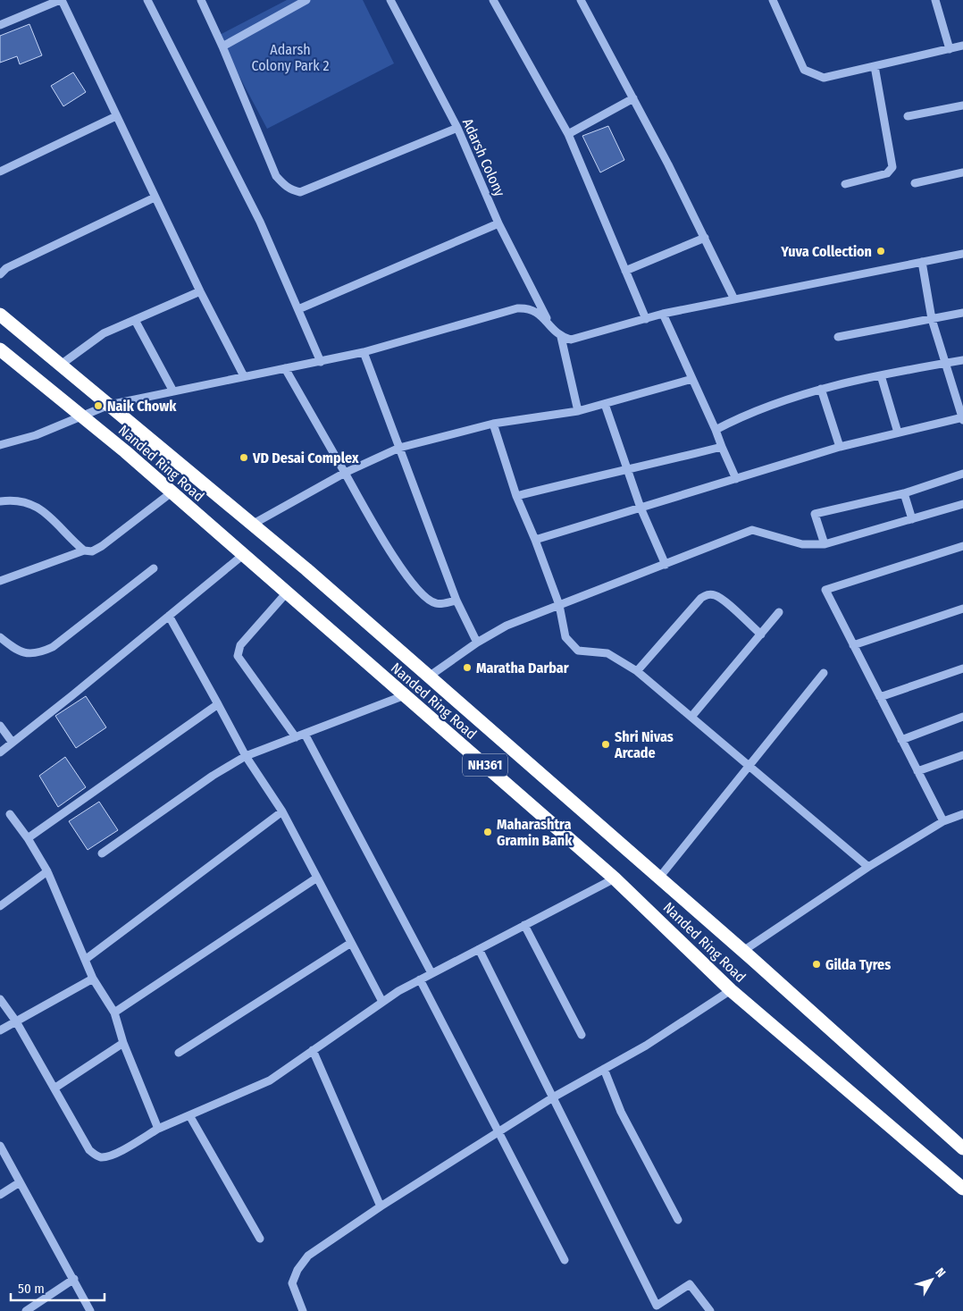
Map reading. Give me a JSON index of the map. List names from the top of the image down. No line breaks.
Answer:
{"streets":{"highway":["Nanded Ring Road","NH361"],"street":["Adarsh Colony"]},"parks":["Adarsh Colony Park 2"],"places":["Yuva Collection","Naik Chowk","VD Desai Complex","Maratha Darbar","Shri Nivas Arcade","Maharashtra Gramin Bank","Gilda Tyres"],"scale_bar":"50 m","north":"top right"}
